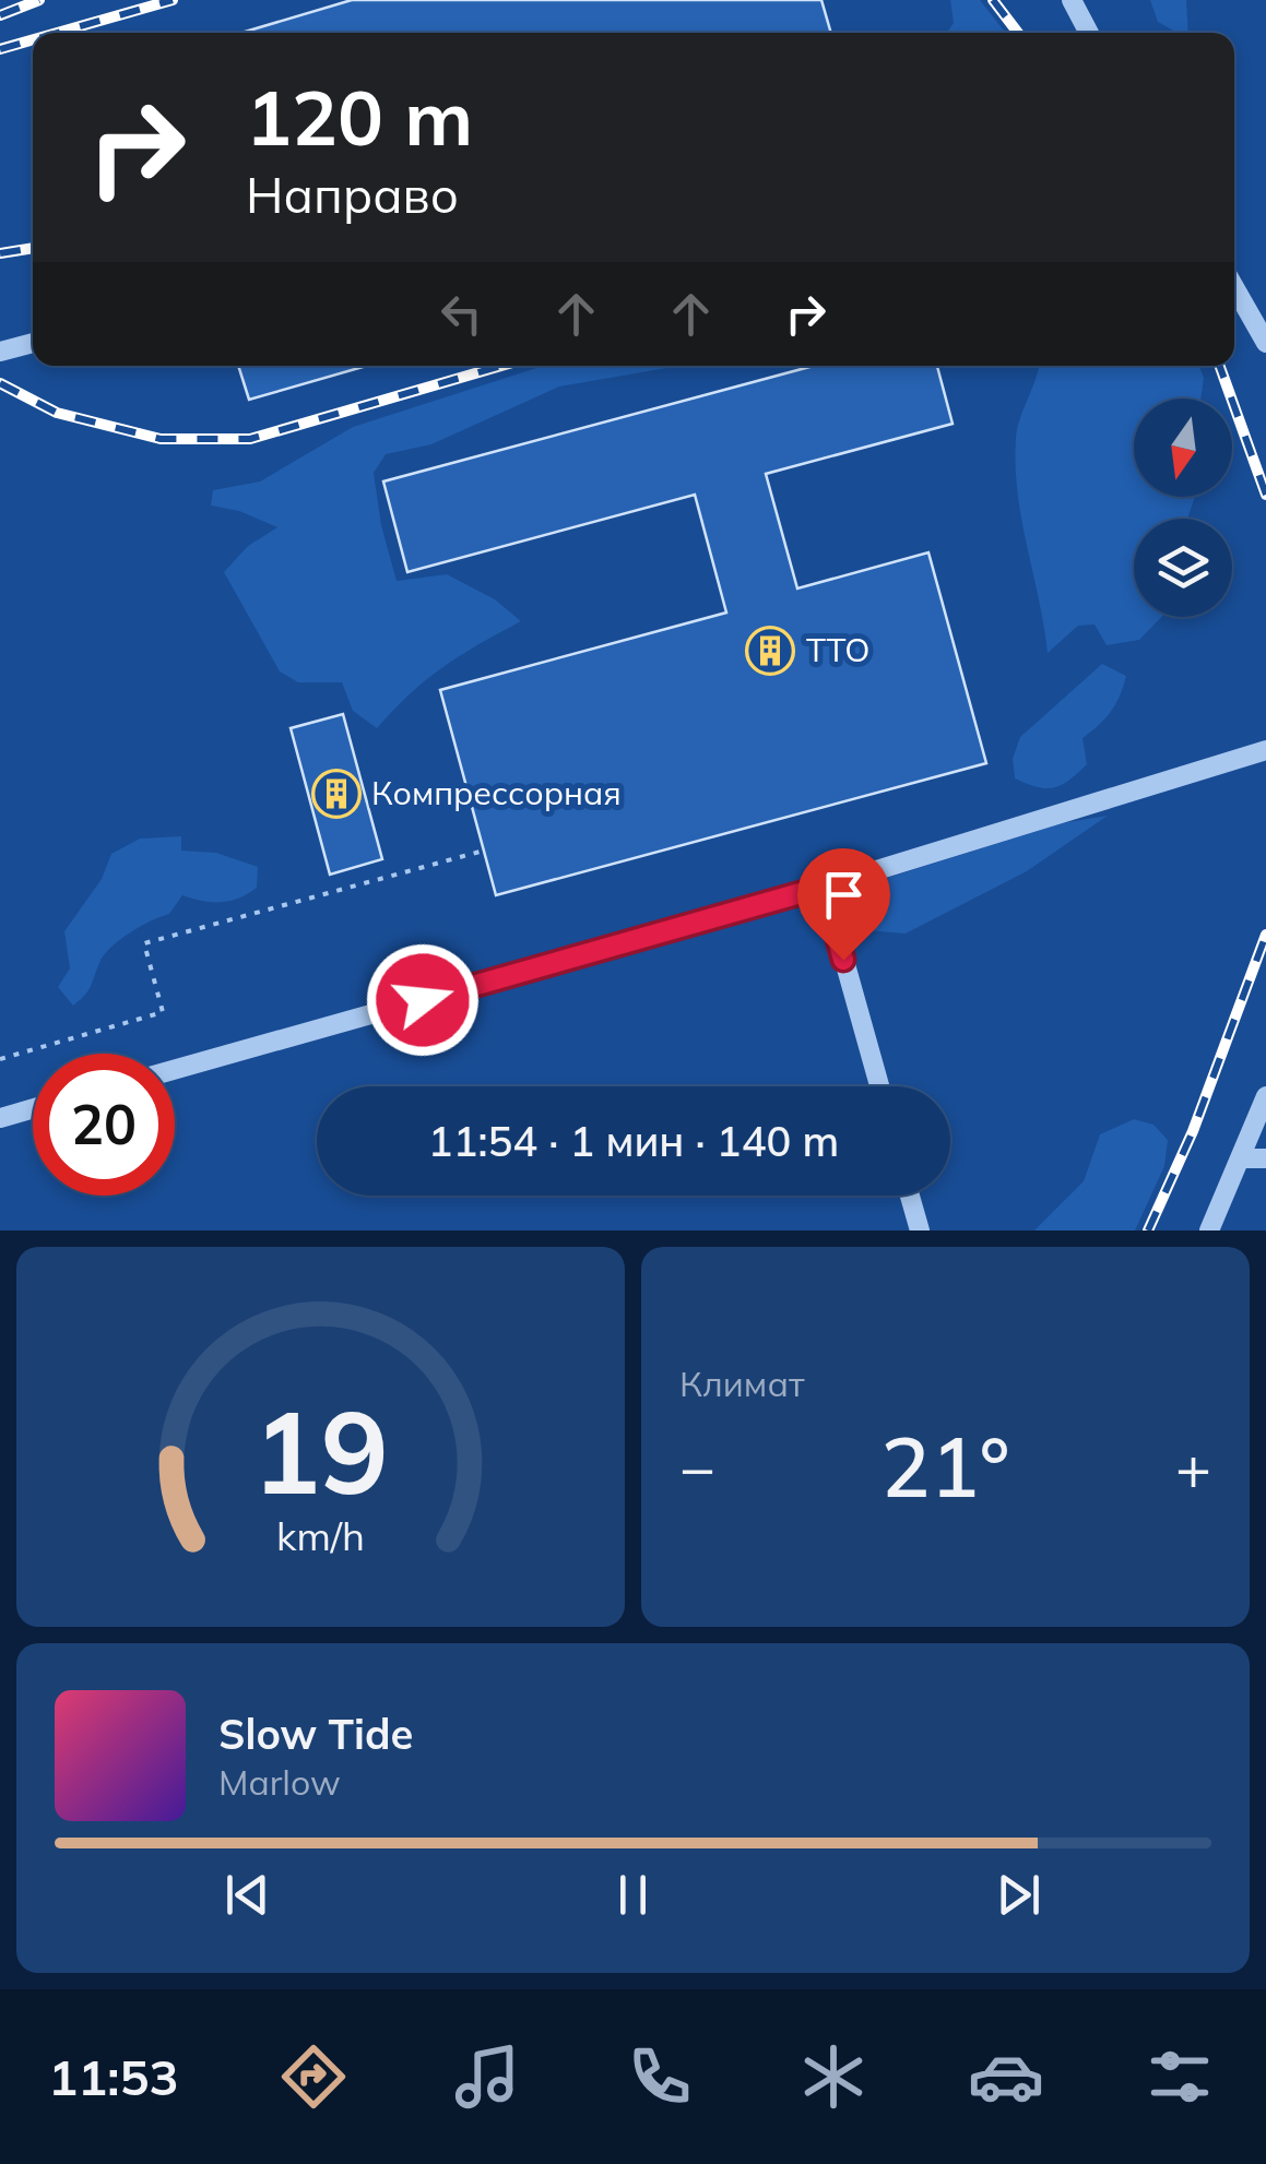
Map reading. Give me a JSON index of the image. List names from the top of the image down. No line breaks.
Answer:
{"places":{"building":["ТТО","Компрессорная"]},"north":"bottom","page":{"turn":["120 m","Направо"],"limit":"20","trip":"11:54 · 1 мин · 140 m","tile":"Климат","heat":["−","21°","+"],"song":["Slow Tide","Marlow"],"tabs":"11:53","gauge":["19","km/h"]}}
